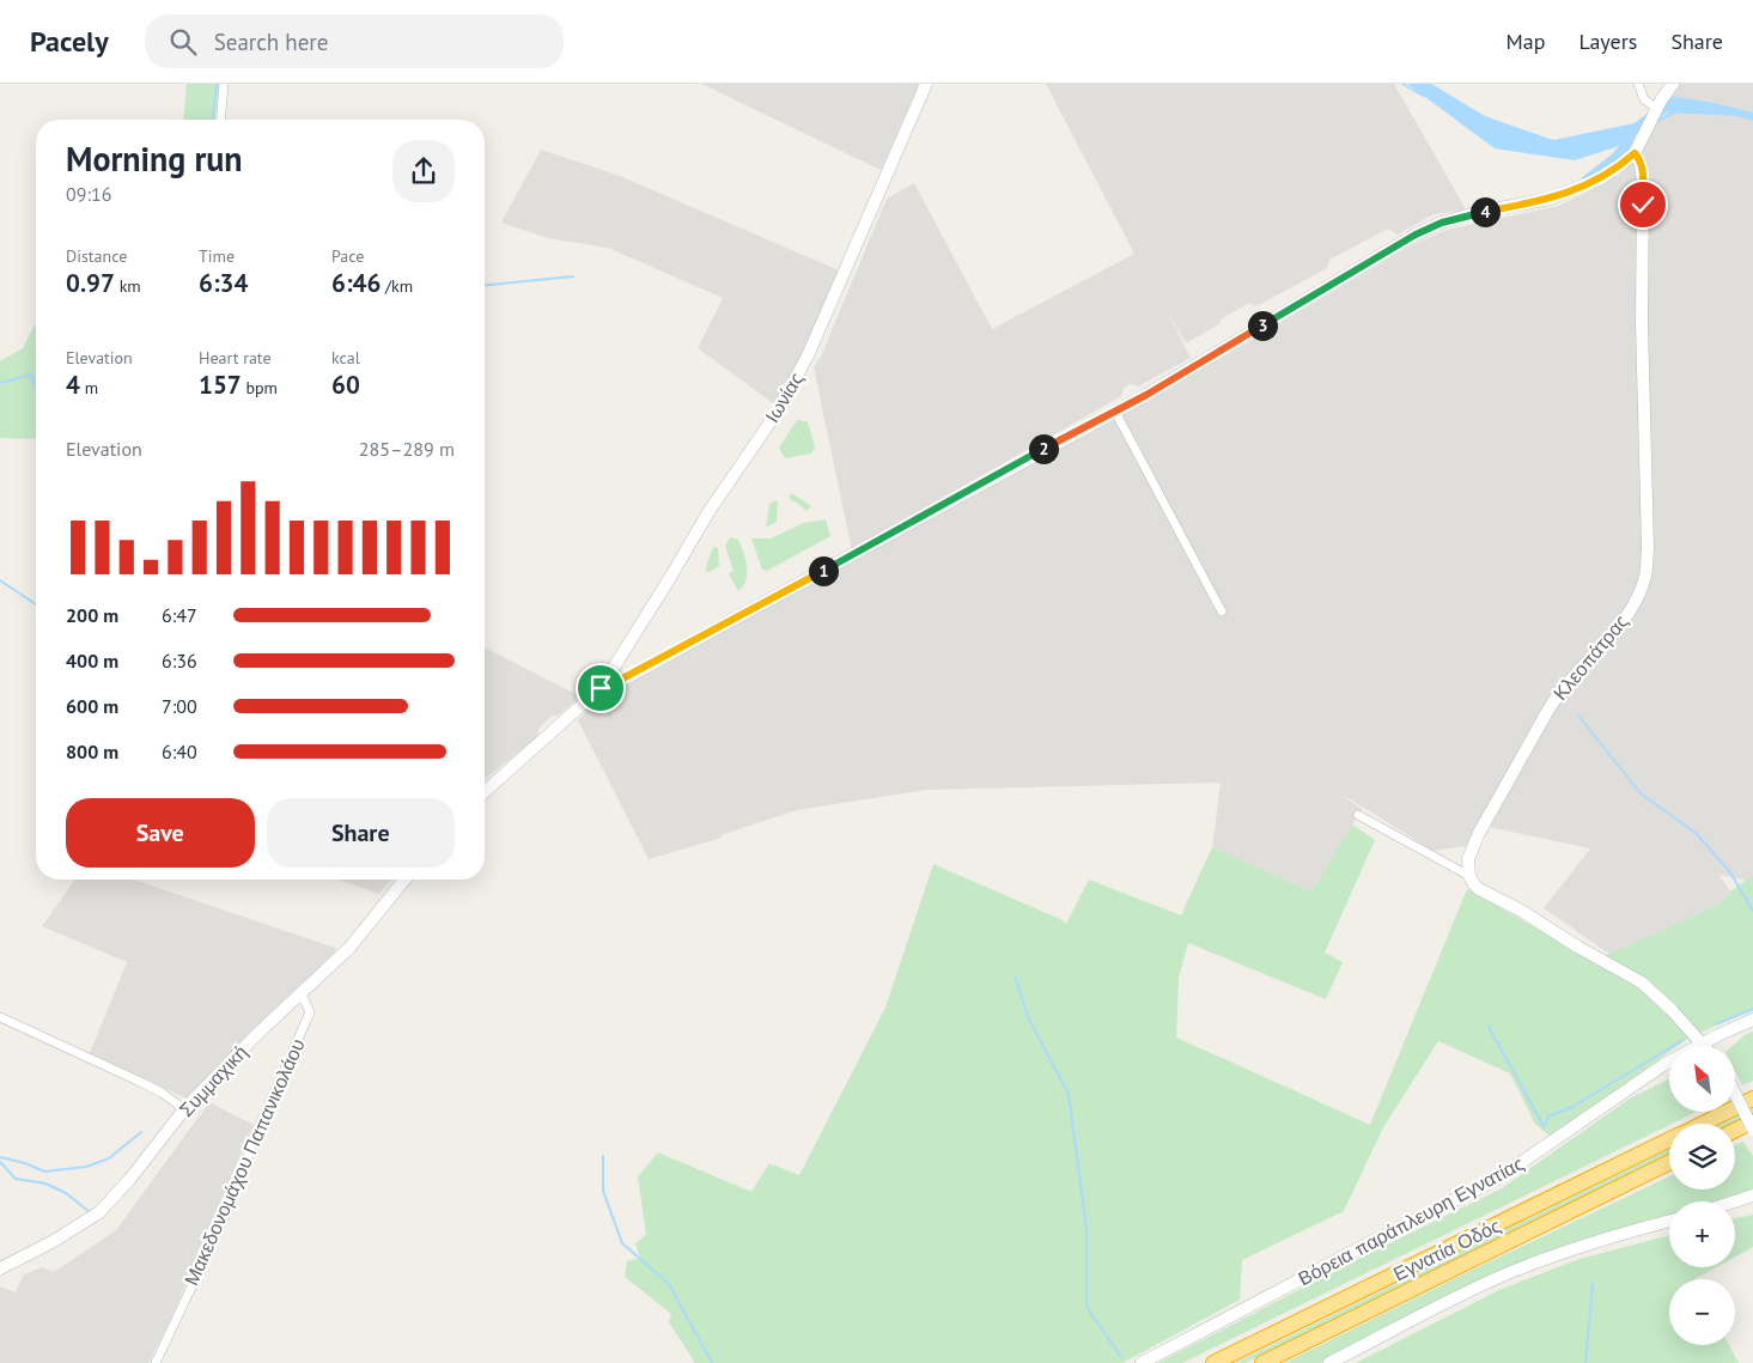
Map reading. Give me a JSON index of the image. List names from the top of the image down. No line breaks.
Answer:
{"streets":{"highway":["Εγνατία Οδός"],"street":["Ιωνίας","Κλεοπάτρας","Συμμαχική","Μακεδονομάχου Παπανικολάου","Βόρεια παράπλευρη Εγνατίας"]},"crossings":[["Συμμαχική","Μακεδονομάχου Παπανικολάου"]],"north":"top left","page":{"header":"Pacely","search":"Search here","nav":["Map","Layers","Share"],"heading":["Morning run","09:16"],"pins":["4","3","2","1"],"stats":[["Distance","0.97 km"],["Time","6:34"],["Pace","6:46 /km"],["Elevation","4 m"],["Heart rate","157 bpm"],["kcal","60"]],"chart":["Elevation","285–289 m"],"list":[{"name":"200 m","note":"6:47"},{"name":"400 m","note":"6:36"},{"name":"600 m","note":"7:00"},{"name":"800 m","note":"6:40"}],"buttons":["Save","Share"],"map_buttons":["+","−"]}}
